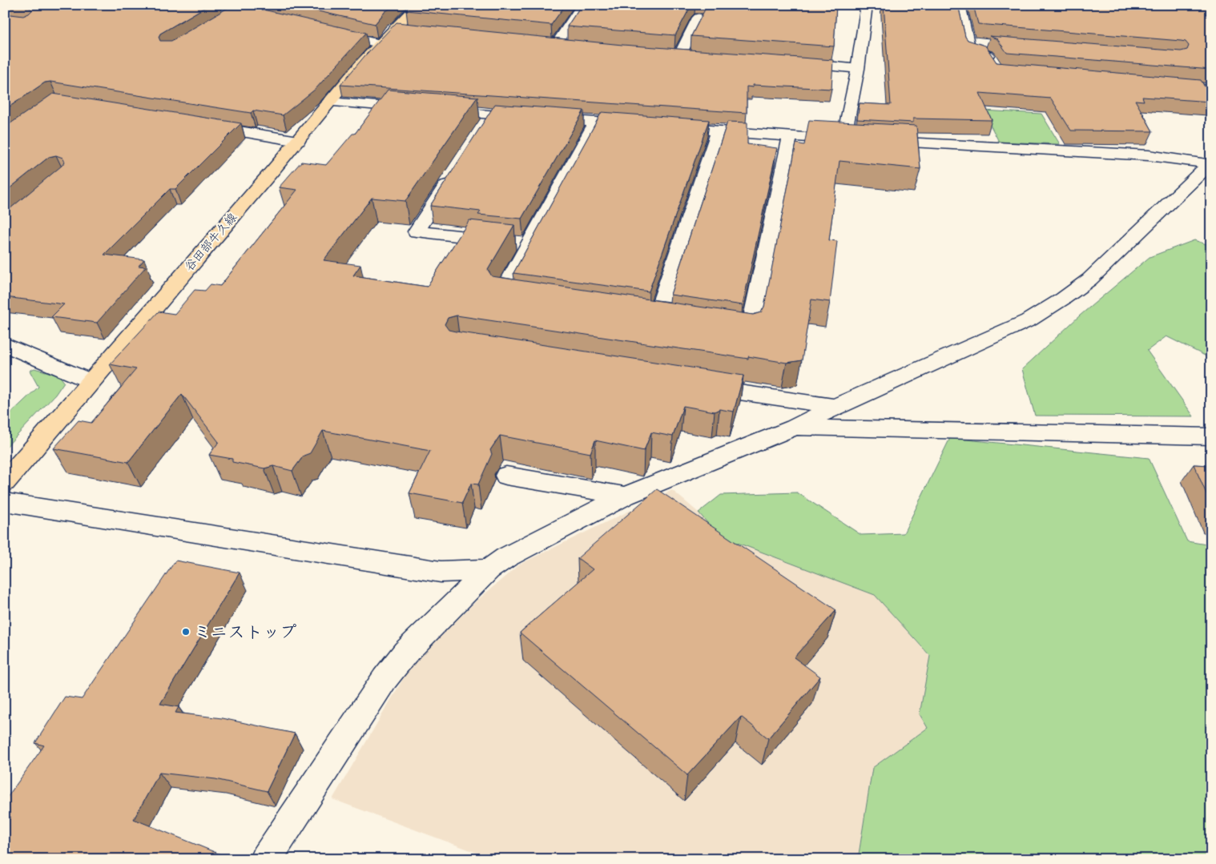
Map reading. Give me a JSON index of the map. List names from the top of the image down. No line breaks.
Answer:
{"streets":{"main road":["谷田部牛久線"]},"places":["ミニストップ"]}
